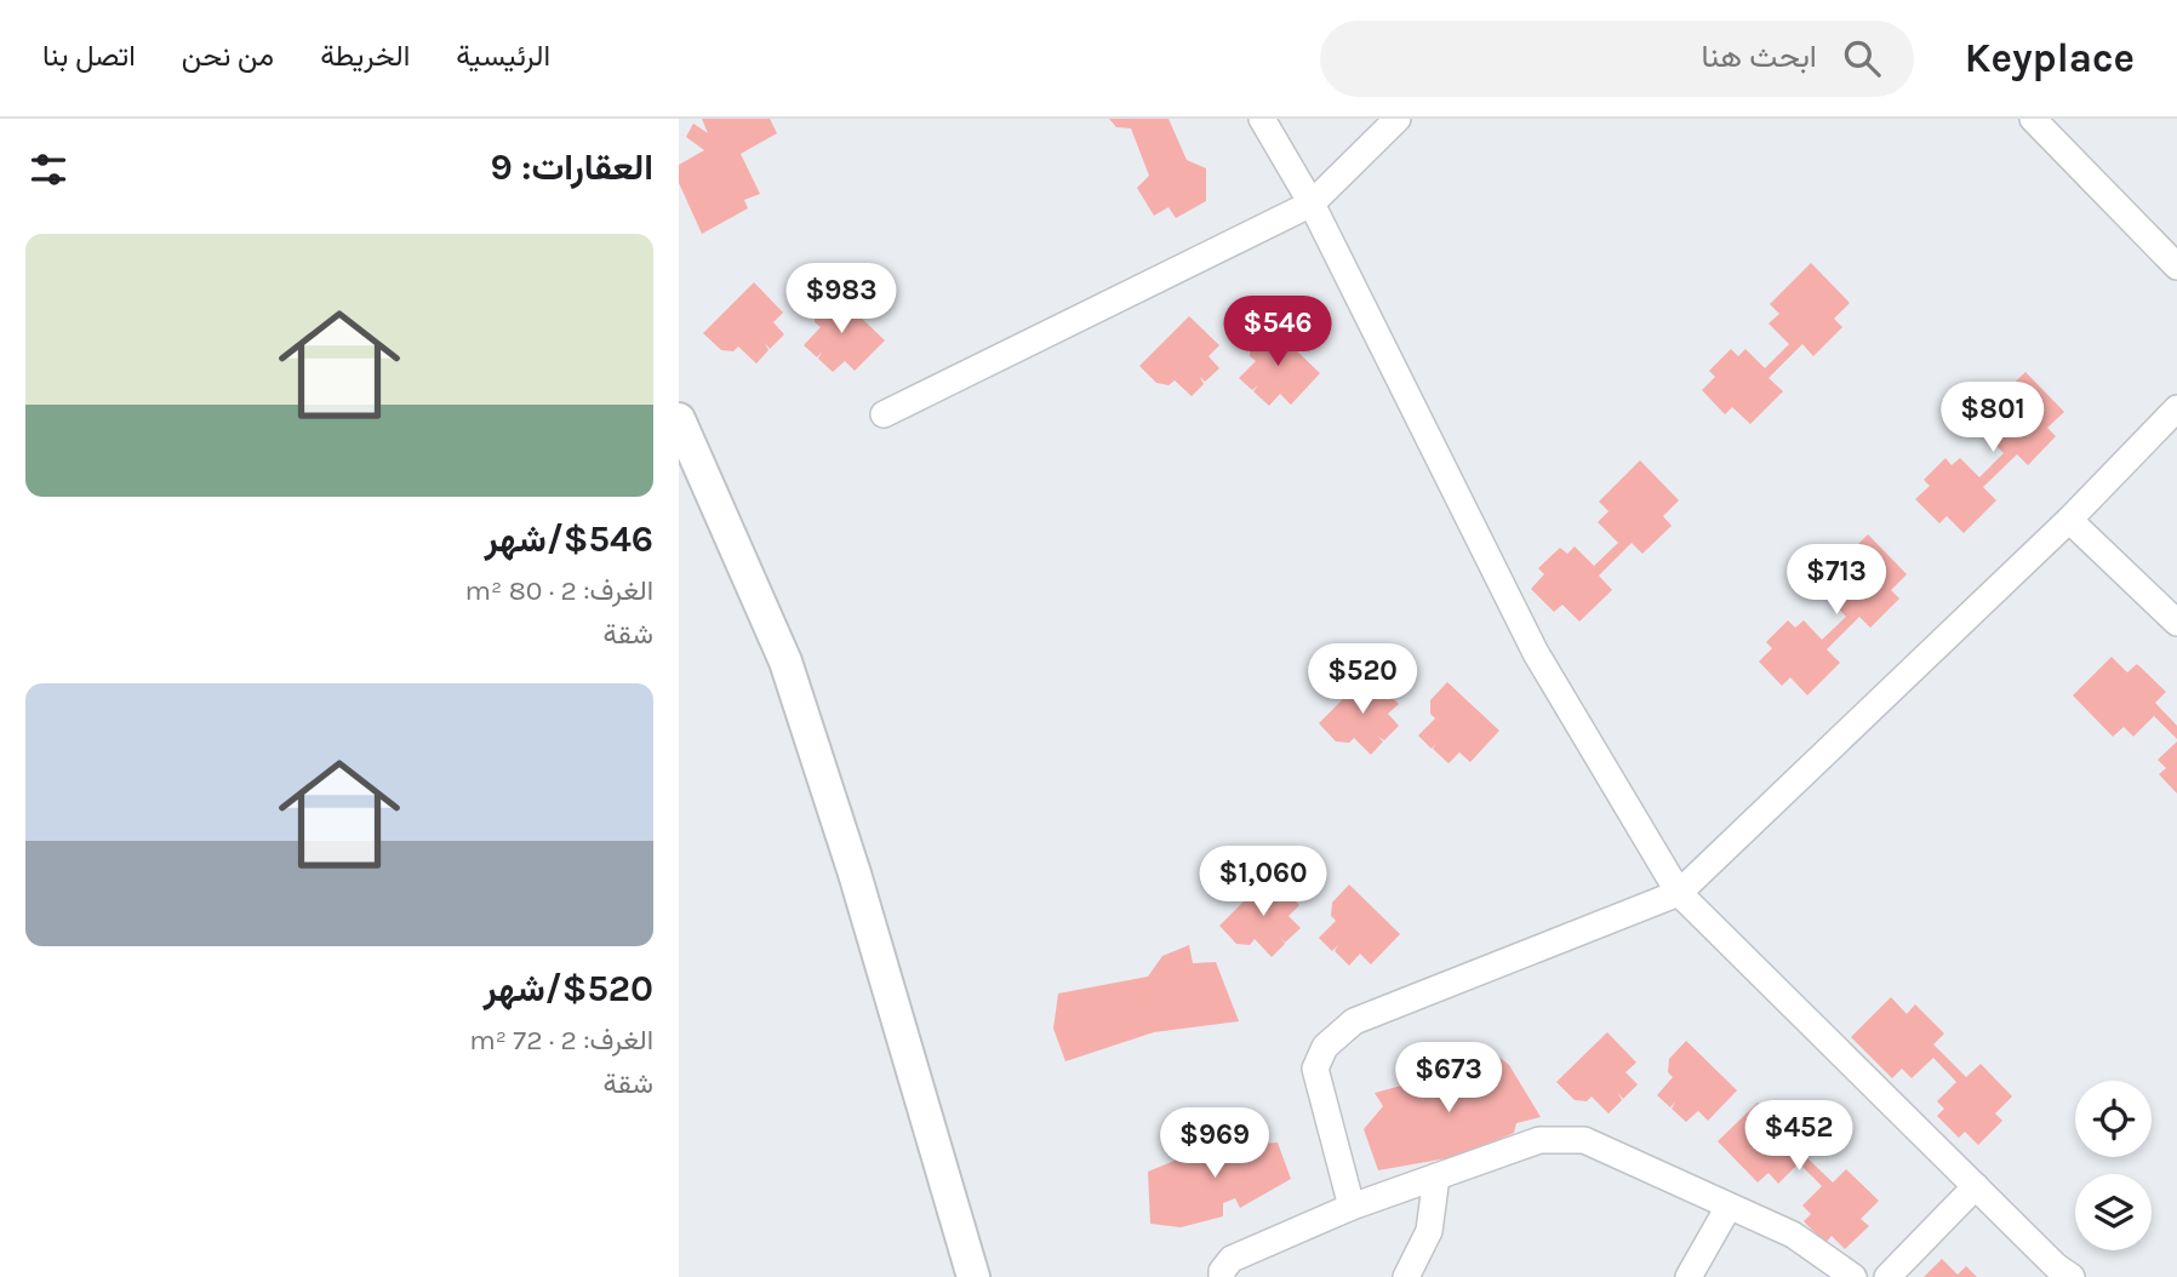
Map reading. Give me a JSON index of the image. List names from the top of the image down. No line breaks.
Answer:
{"page":{"header":"Keyplace","search":"ابحث هنا","nav":["الرئيسية","الخريطة","من نحن","اتصل بنا"],"heading":"العقارات: 9","list":[{"name":"$546/شهر","note":"الغرف: 2 · 80 m² · شقة"},{"name":"$520/شهر","note":"الغرف: 2 · 72 m² · شقة"}],"price":["$983","$546","$801","$713","$520","$1,060","$673","$452","$969"]}}
